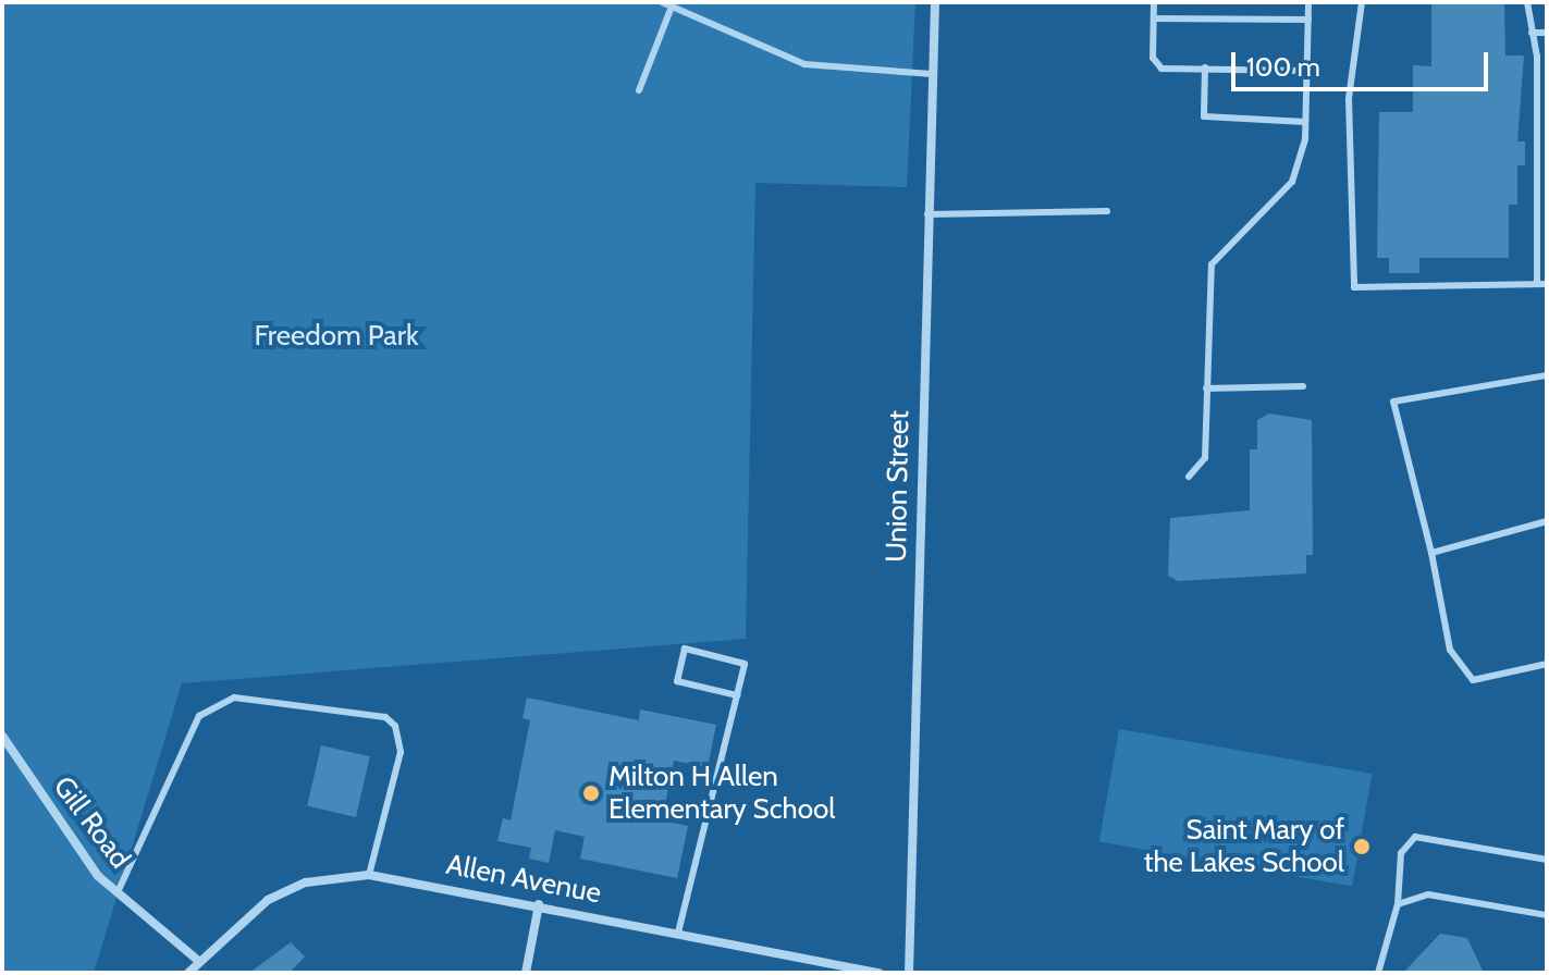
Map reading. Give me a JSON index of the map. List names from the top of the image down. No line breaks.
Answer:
{"streets":{"street":["Union Street","Gill Road","Allen Avenue"]},"crossings":[["Gill Road","Allen Avenue"]],"parks":["Freedom Park"],"places":["Milton H Allen Elementary School","Saint Mary of the Lakes School"],"scale_bar":"100 m"}
